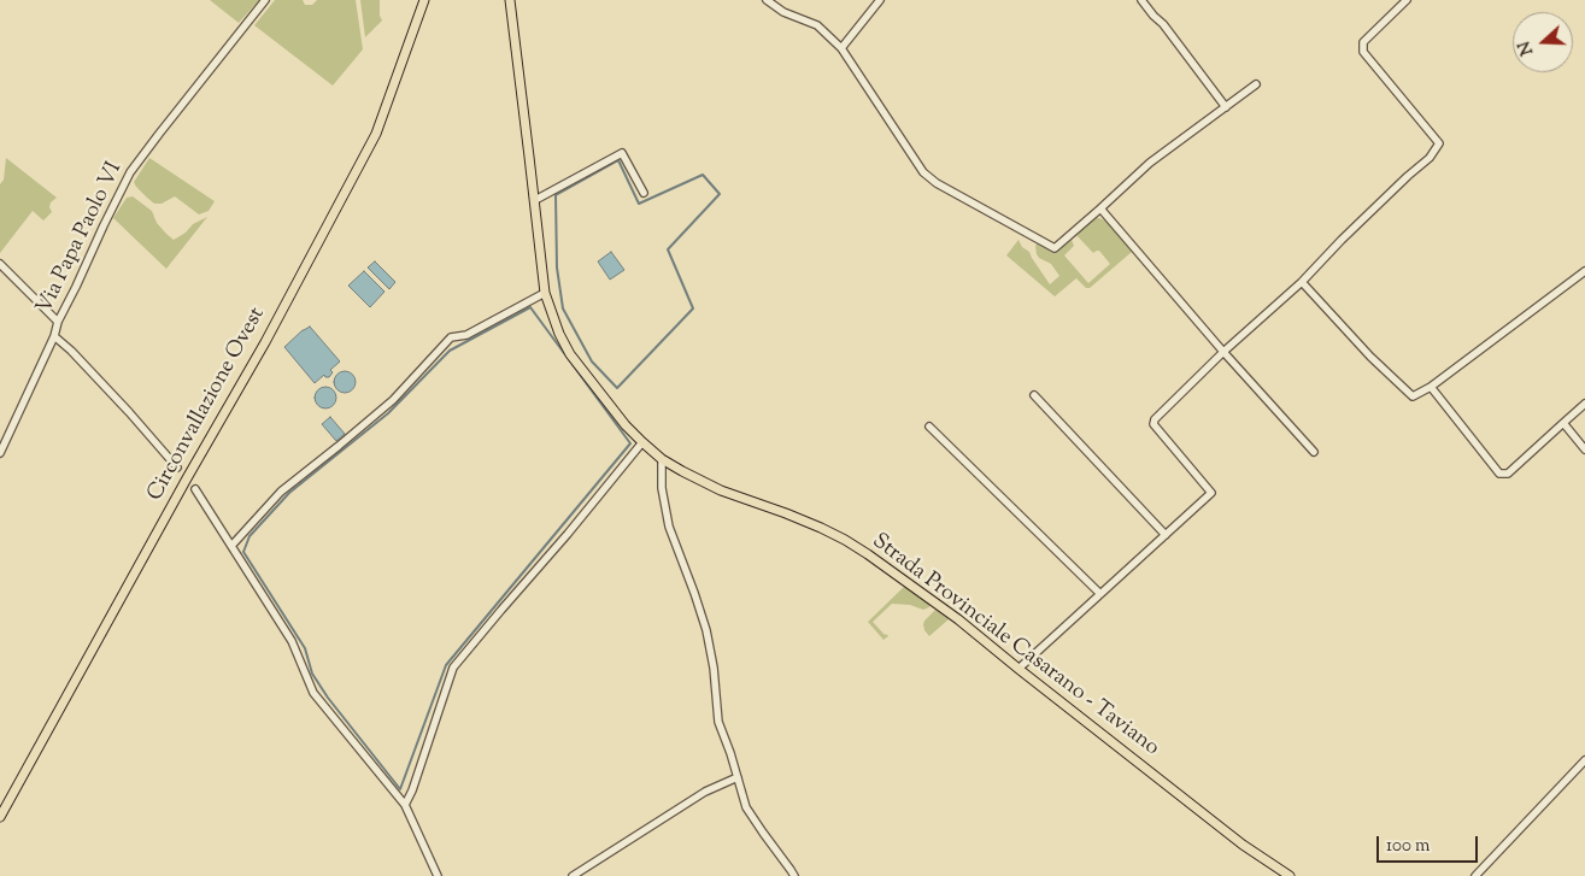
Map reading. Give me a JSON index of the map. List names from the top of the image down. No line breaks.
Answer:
{"streets":{"main road":["Circonvallazione Ovest","Strada Provinciale Casarano - Taviano"],"street":["Via Papa Paolo VI"]},"scale_bar":"100 m","north":"left"}
